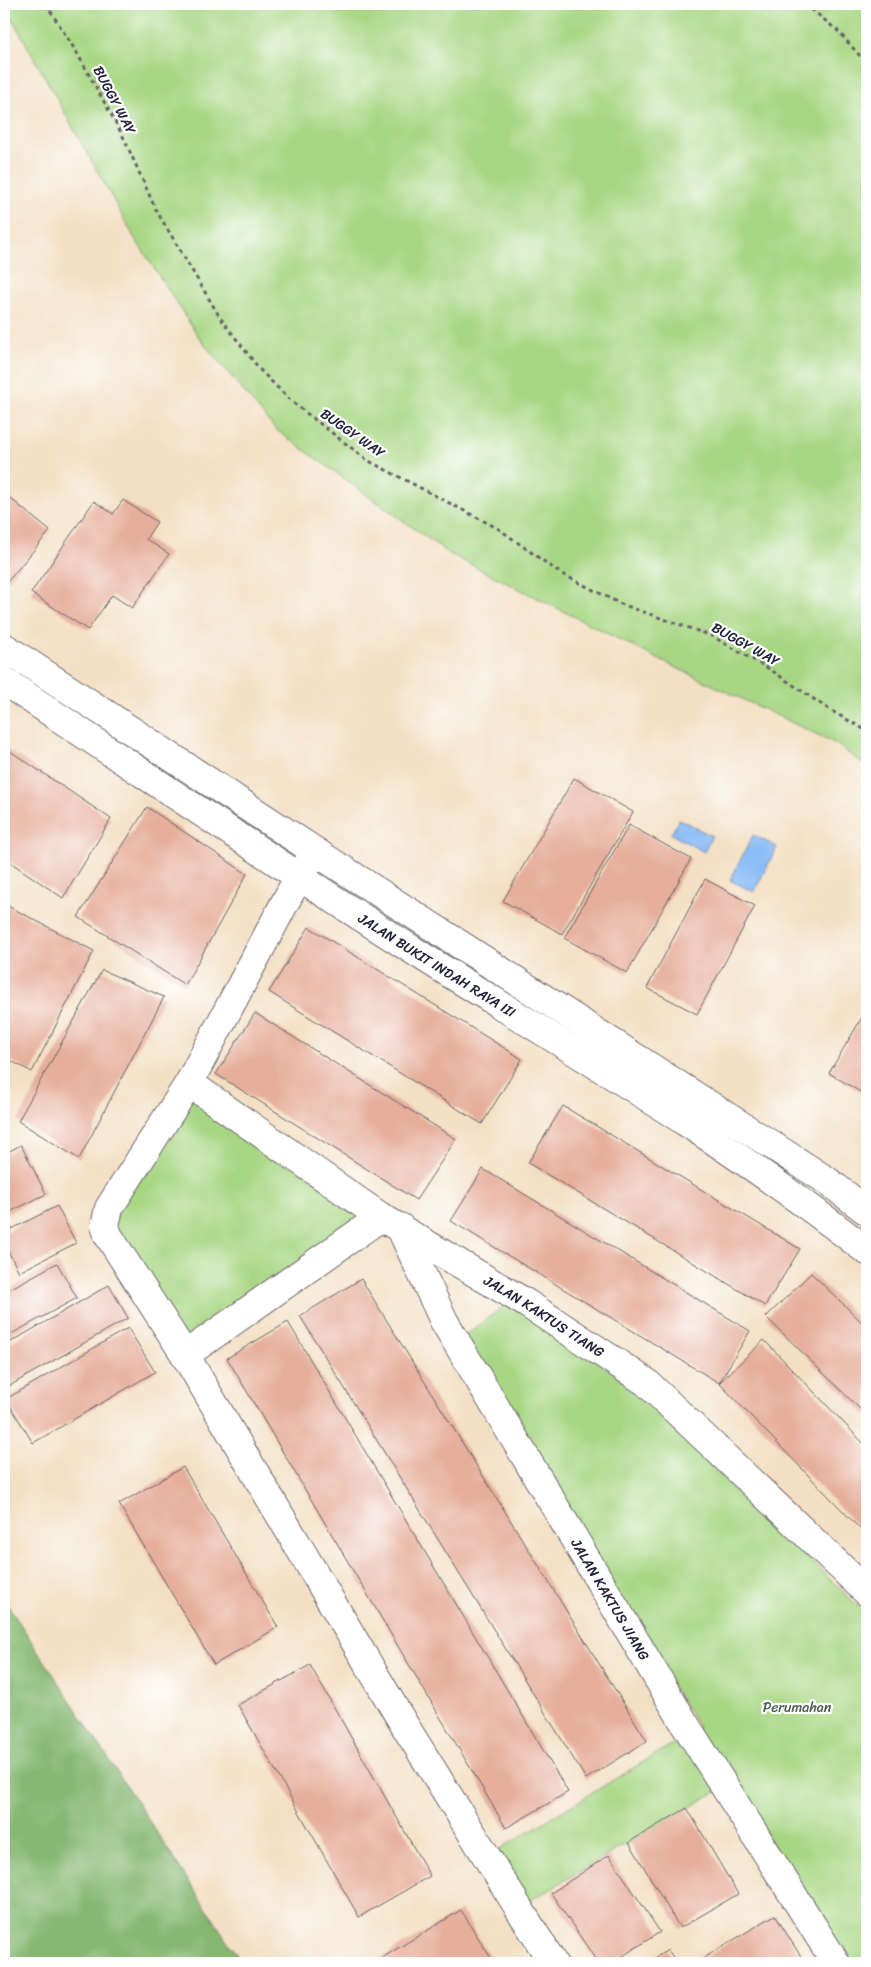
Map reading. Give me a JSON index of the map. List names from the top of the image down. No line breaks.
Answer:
{"streets":{"street":["JALAN BUKIT INDAH RAYA III","JALAN KAKTUS TIANG","JALAN KAKTUS JIANG"],"path":["BUGGY WAY"]},"crossings":[["JALAN KAKTUS TIANG","JALAN KAKTUS JIANG"]],"parks":["Perumahan"]}
